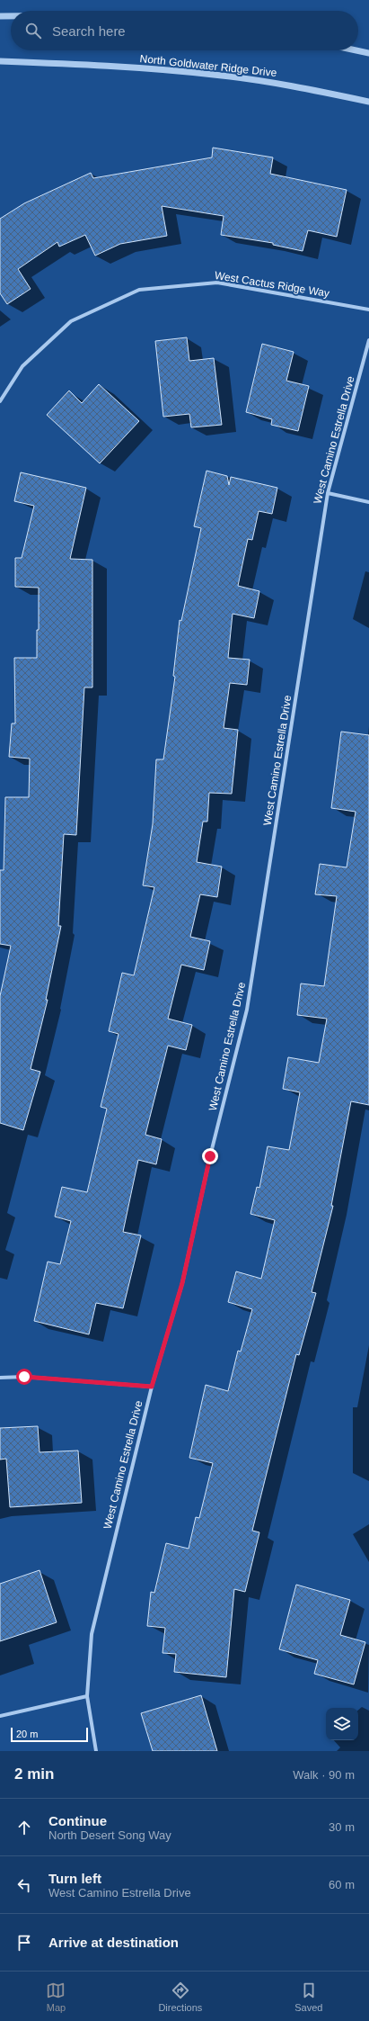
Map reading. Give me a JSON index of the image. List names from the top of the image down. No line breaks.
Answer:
{"streets":{"street":["North Goldwater Ridge Drive","West Cactus Ridge Way","West Camino Estrella Drive"]},"scale_bar":"20 m","page":{"search":"Search here","scale":"20 m","heading":["2 min","Walk · 90 m"],"list":[["Continue","North Desert Song Way","30 m"],["Turn left","West Camino Estrella Drive","60 m"],"Arrive at destination"],"nav":["Map","Directions","Saved"]}}
